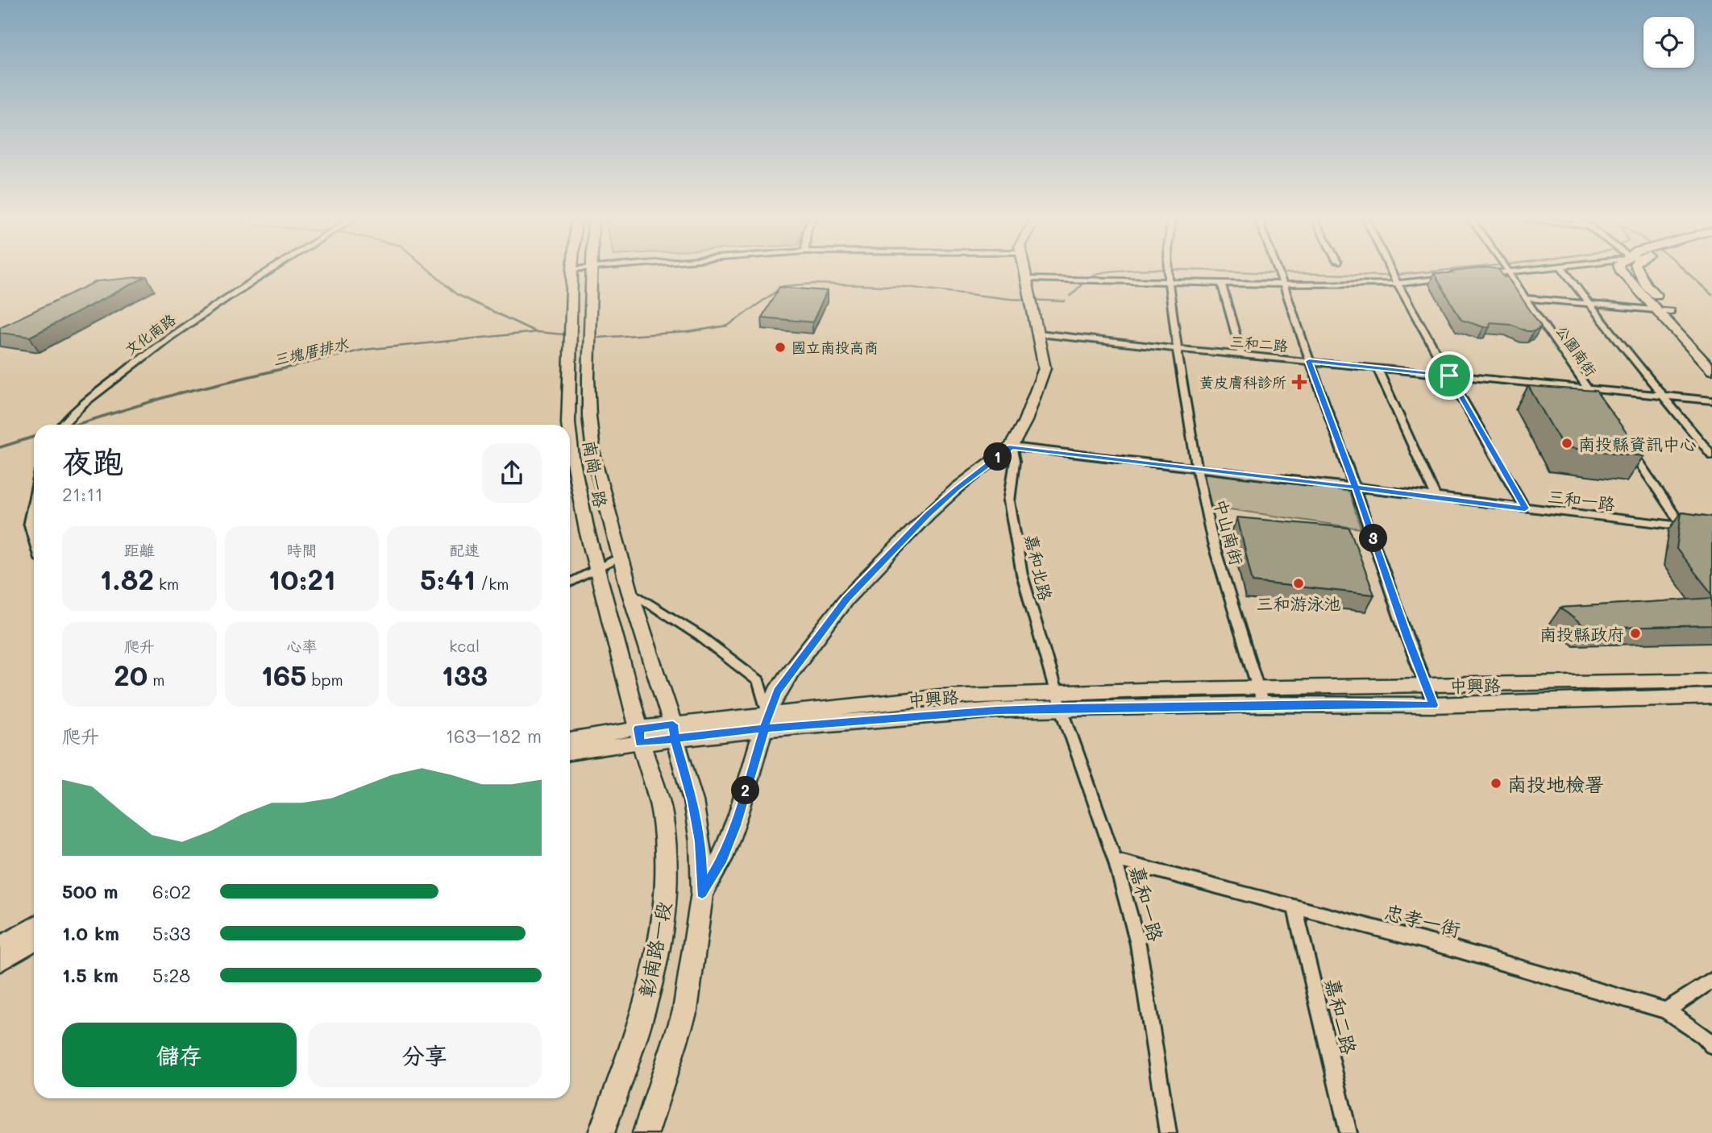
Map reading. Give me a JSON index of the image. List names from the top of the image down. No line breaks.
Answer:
{"streets":{"main road":["南崗一路","中興路","彰南路一段"],"street":["文化南路","三和二路","公園南街","三和一路","中山南街","嘉和北路","嘉和一路","忠孝一街","嘉和二路"]},"crossings":[["三和二路","公園南街"],["三和二路","中山南街"],["三和二路","彰南路一段"],["南崗一路","中興路"],["南崗一路","彰南路一段"],["三和一路","中山南街"],["三和一路","嘉和北路"],["三和一路","彰南路一段"],["中山南街","中興路"],["嘉和北路","中興路"],["嘉和北路","嘉和一路"],["嘉和北路","彰南路一段"],["中興路","嘉和一路"],["中興路","彰南路一段"],["嘉和一路","忠孝一街"],["忠孝一街","嘉和二路"]],"water":["三塊厝排水"],"places":{"other":["國立南投高商","南投縣資訊中心","三和游泳池","南投縣政府","南投地檢署"],"health":["黃皮膚科診所"]},"page":{"heading":["夜跑","21:11"],"pins":["1","3","2"],"stats":[["距離","1.82 km"],["時間","10:21"],["配速","5:41 /km"],["爬升","20 m"],["心率","165 bpm"],["kcal","133"]],"chart":["爬升","163–182 m"],"list":[{"name":"500 m","note":"6:02"},{"name":"1.0 km","note":"5:33"},{"name":"1.5 km","note":"5:28"}],"buttons":["儲存","分享"]}}
